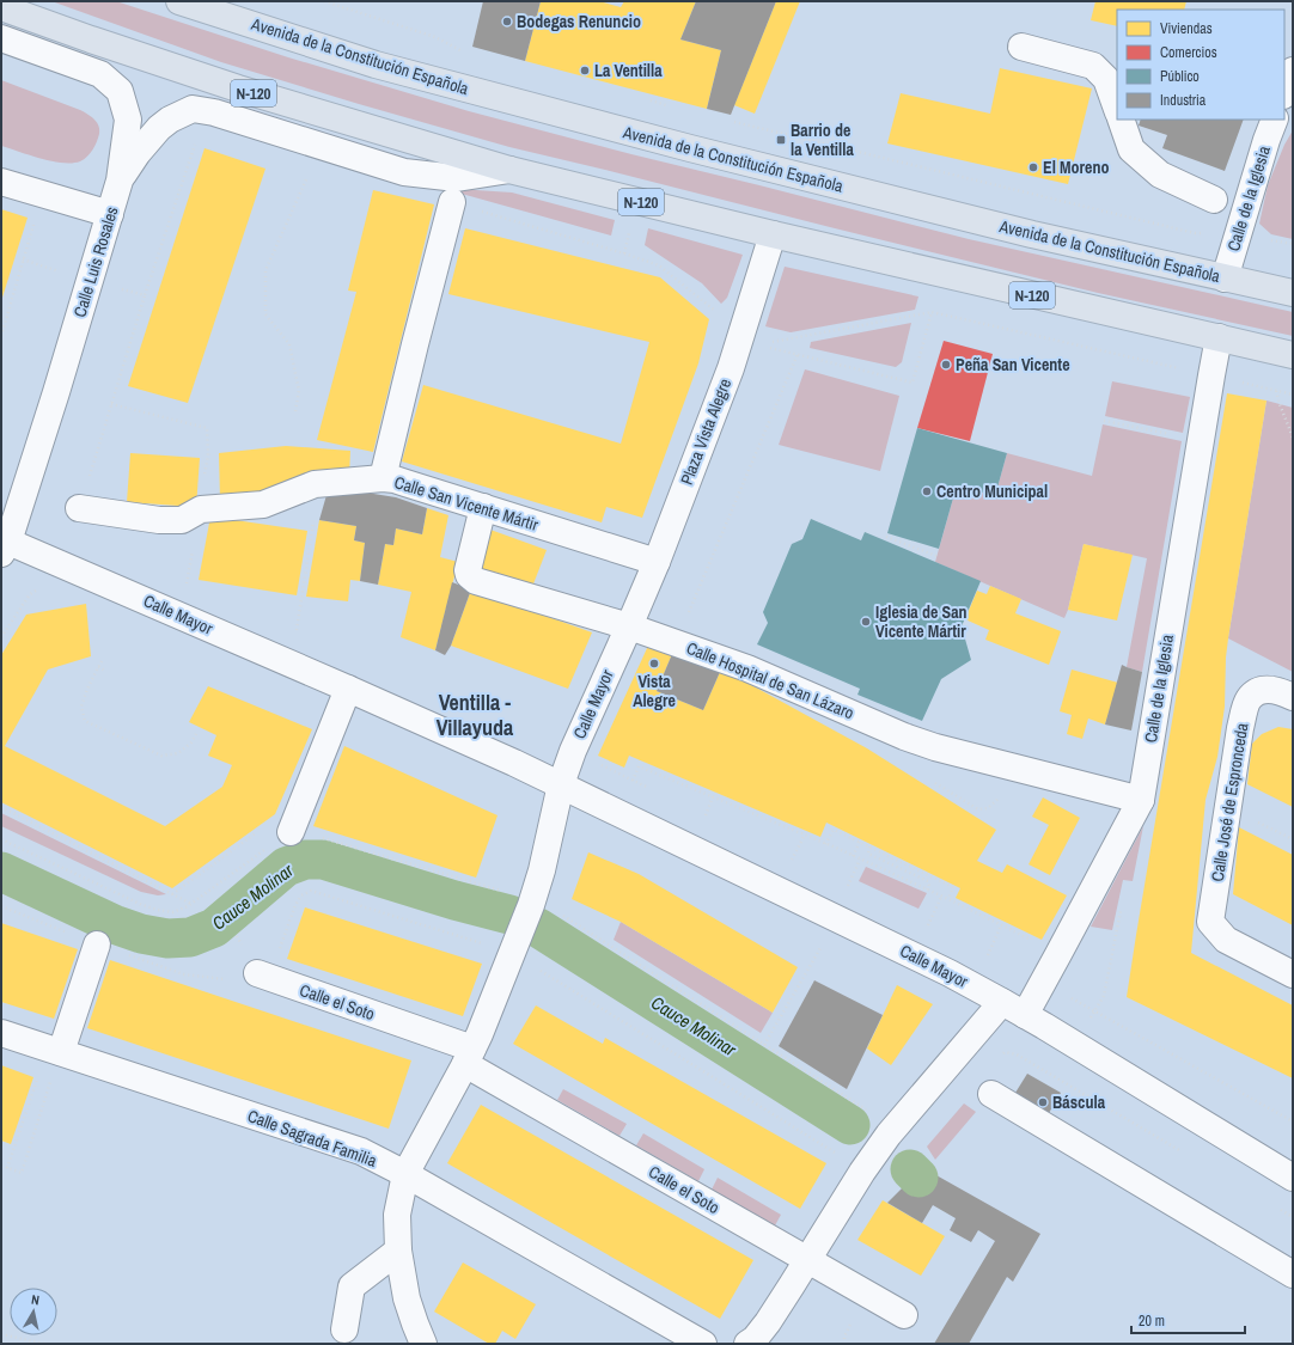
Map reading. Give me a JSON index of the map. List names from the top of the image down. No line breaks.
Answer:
{"streets":{"highway":["Avenida de la Constitución Española","N-120"],"street":["Calle de la Iglesia","Calle Luis Rosales","Plaza Vista Alegre","Calle San Vicente Mártir","Calle Mayor","Calle Hospital de San Lázaro","Calle José de Espronceda","Calle el Soto","Calle Sagrada Familia"]},"crossings":[["Avenida de la Constitución Española","Calle de la Iglesia"],["N-120","Calle de la Iglesia"],["N-120","Plaza Vista Alegre"],["Calle de la Iglesia","Calle Mayor"],["Calle de la Iglesia","Calle Hospital de San Lázaro"],["Calle Luis Rosales","Calle Mayor"],["Plaza Vista Alegre","Calle San Vicente Mártir"],["Plaza Vista Alegre","Calle Mayor"],["Plaza Vista Alegre","Calle Hospital de San Lázaro"],["Calle San Vicente Mártir","Calle Hospital de San Lázaro"],["Calle Mayor","Calle Hospital de San Lázaro"]],"districts":["Ventilla - Villayuda"],"water":["Cauce Molinar"],"places":{"other":["Bodegas Renuncio","La Ventilla","El Moreno","Peña San Vicente","Centro Municipal","Iglesia de San Vicente Mártir","Vista Alegre","Báscula"],"transit":["Barrio de la Ventilla"]},"legend":["Viviendas","Comercios","Público","Industria"],"scale_bar":"20 m","north":"top"}
